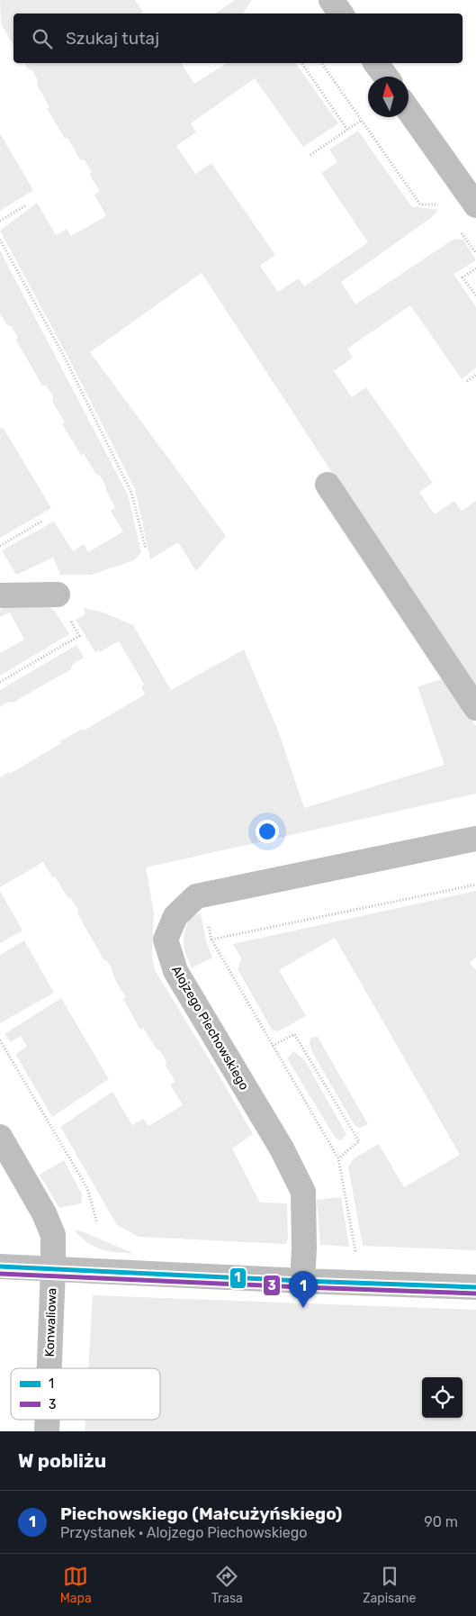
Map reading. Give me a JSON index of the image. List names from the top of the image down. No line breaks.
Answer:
{"streets":{"street":["Alojzego Piechowskiego","Konwaliowa"]},"lines":["transit line 1","transit line 3"],"legend":["1","3"],"north":"top","page":{"search":"Szukaj tutaj","pins":"1","heading":"W pobliżu","list":[{"mark":"1","name":"Piechowskiego (Małcużyńskiego)","note":"Przystanek · Alojzego Piechowskiego","value":"90 m"}],"nav":["Mapa","Trasa","Zapisane"]}}
